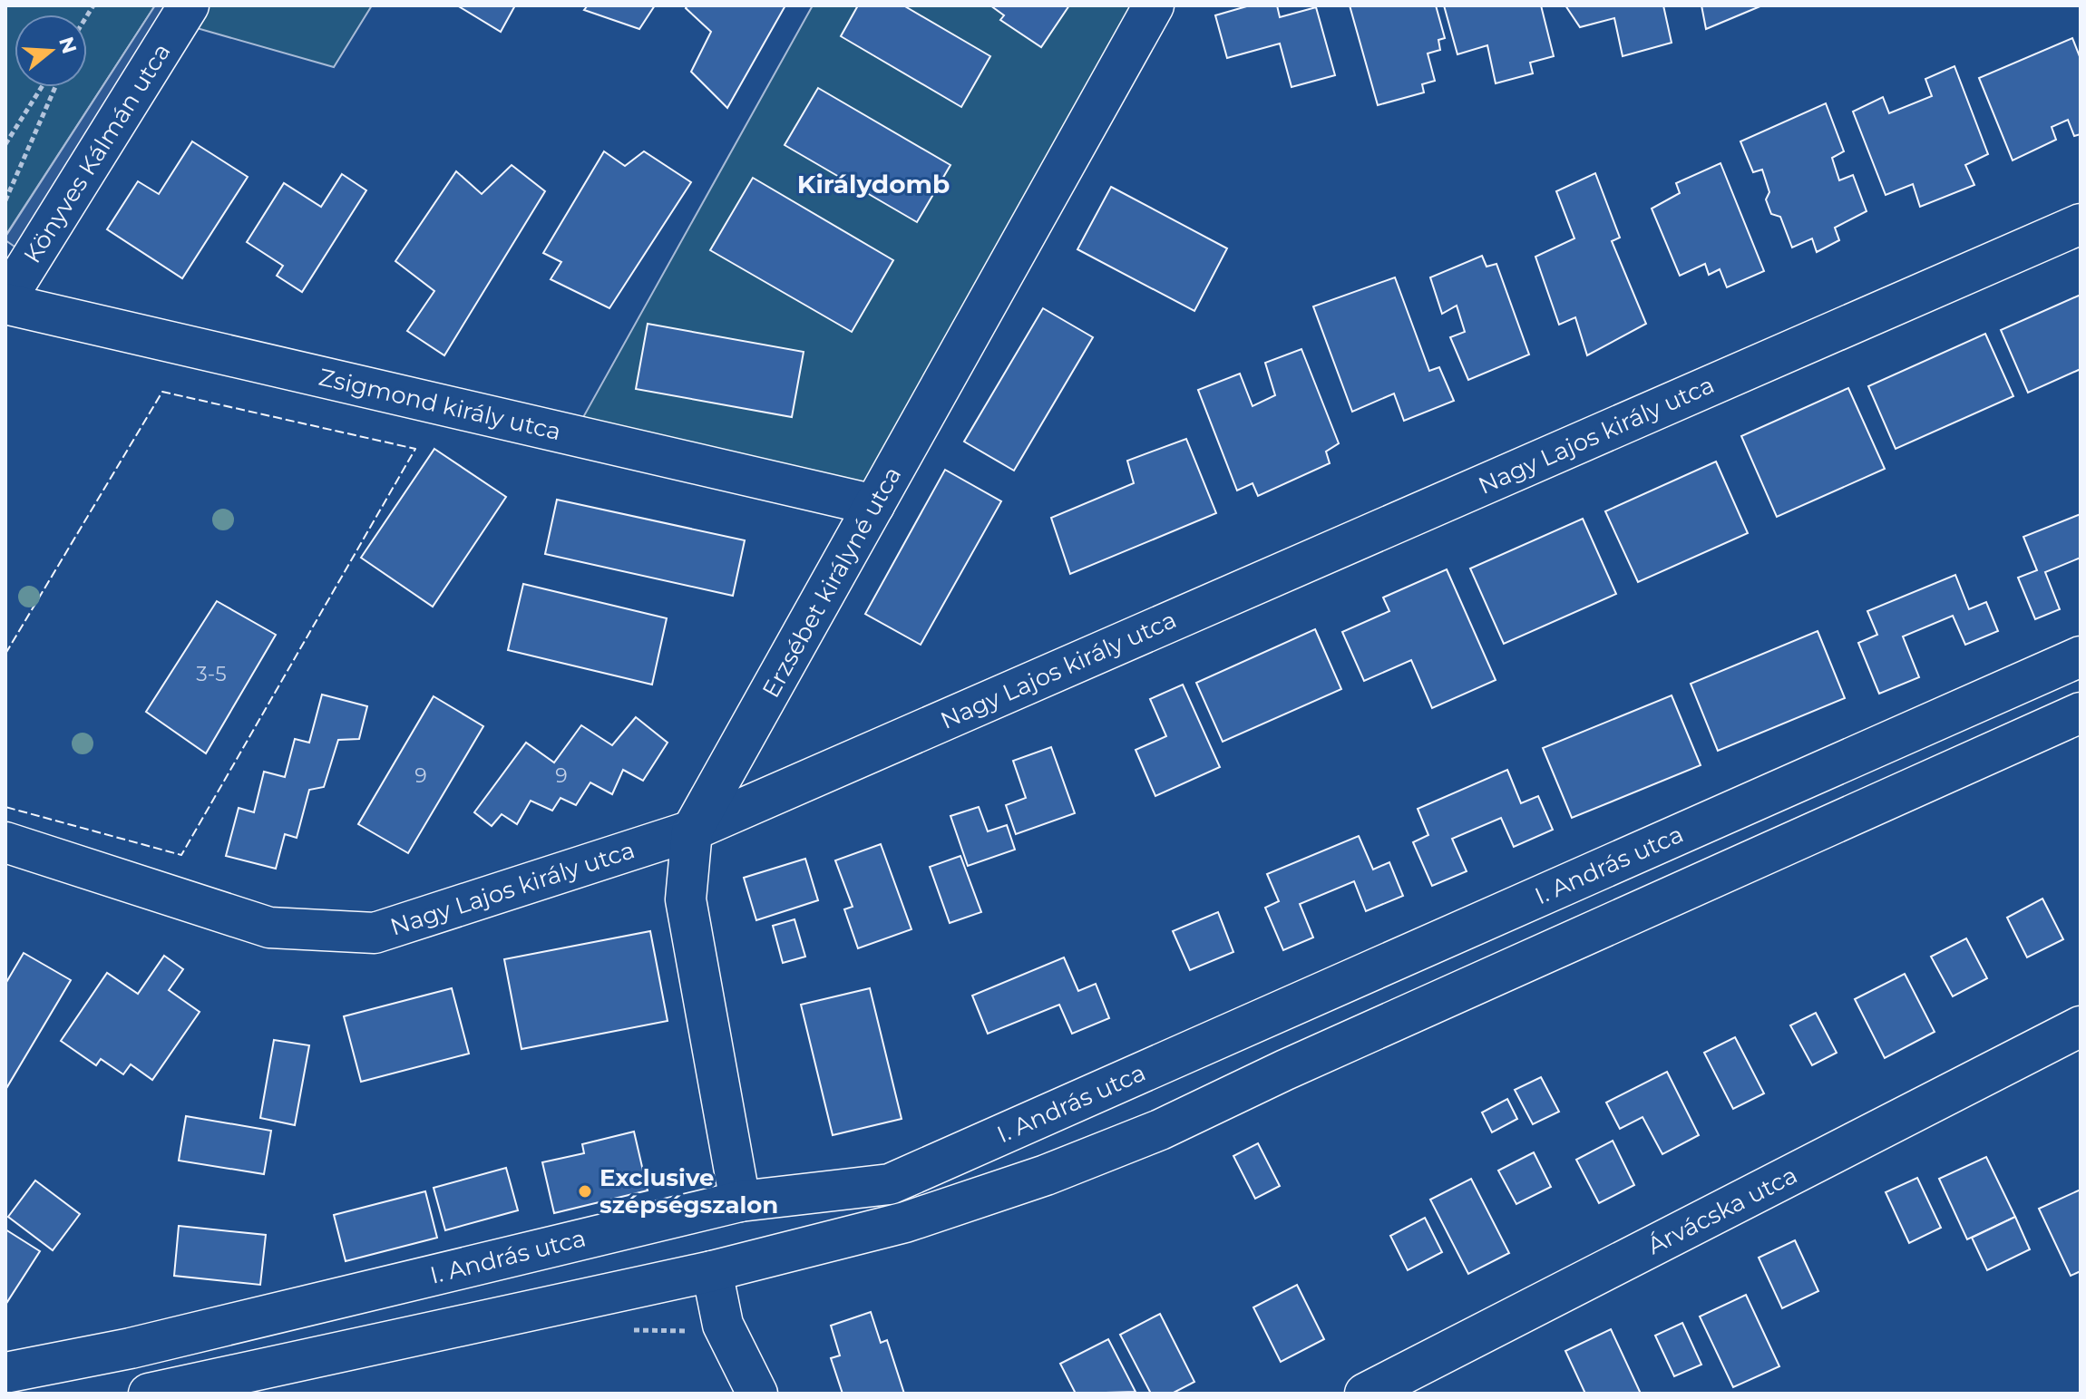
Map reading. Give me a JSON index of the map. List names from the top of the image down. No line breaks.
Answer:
{"streets":{"street":["Könyves Kálmán utca","Zsigmond király utca","Nagy Lajos király utca","Erzsébet királyné utca","I. András utca","Árvácska utca"]},"crossings":[["Könyves Kálmán utca","Zsigmond király utca"],["Zsigmond király utca","Erzsébet királyné utca"],["Nagy Lajos király utca","Erzsébet királyné utca"],["Erzsébet királyné utca","I. András utca"]],"districts":["Királydomb"],"places":["Exclusive szépségszalon"],"house_numbers":["3-5","9","9"],"north":"right"}
